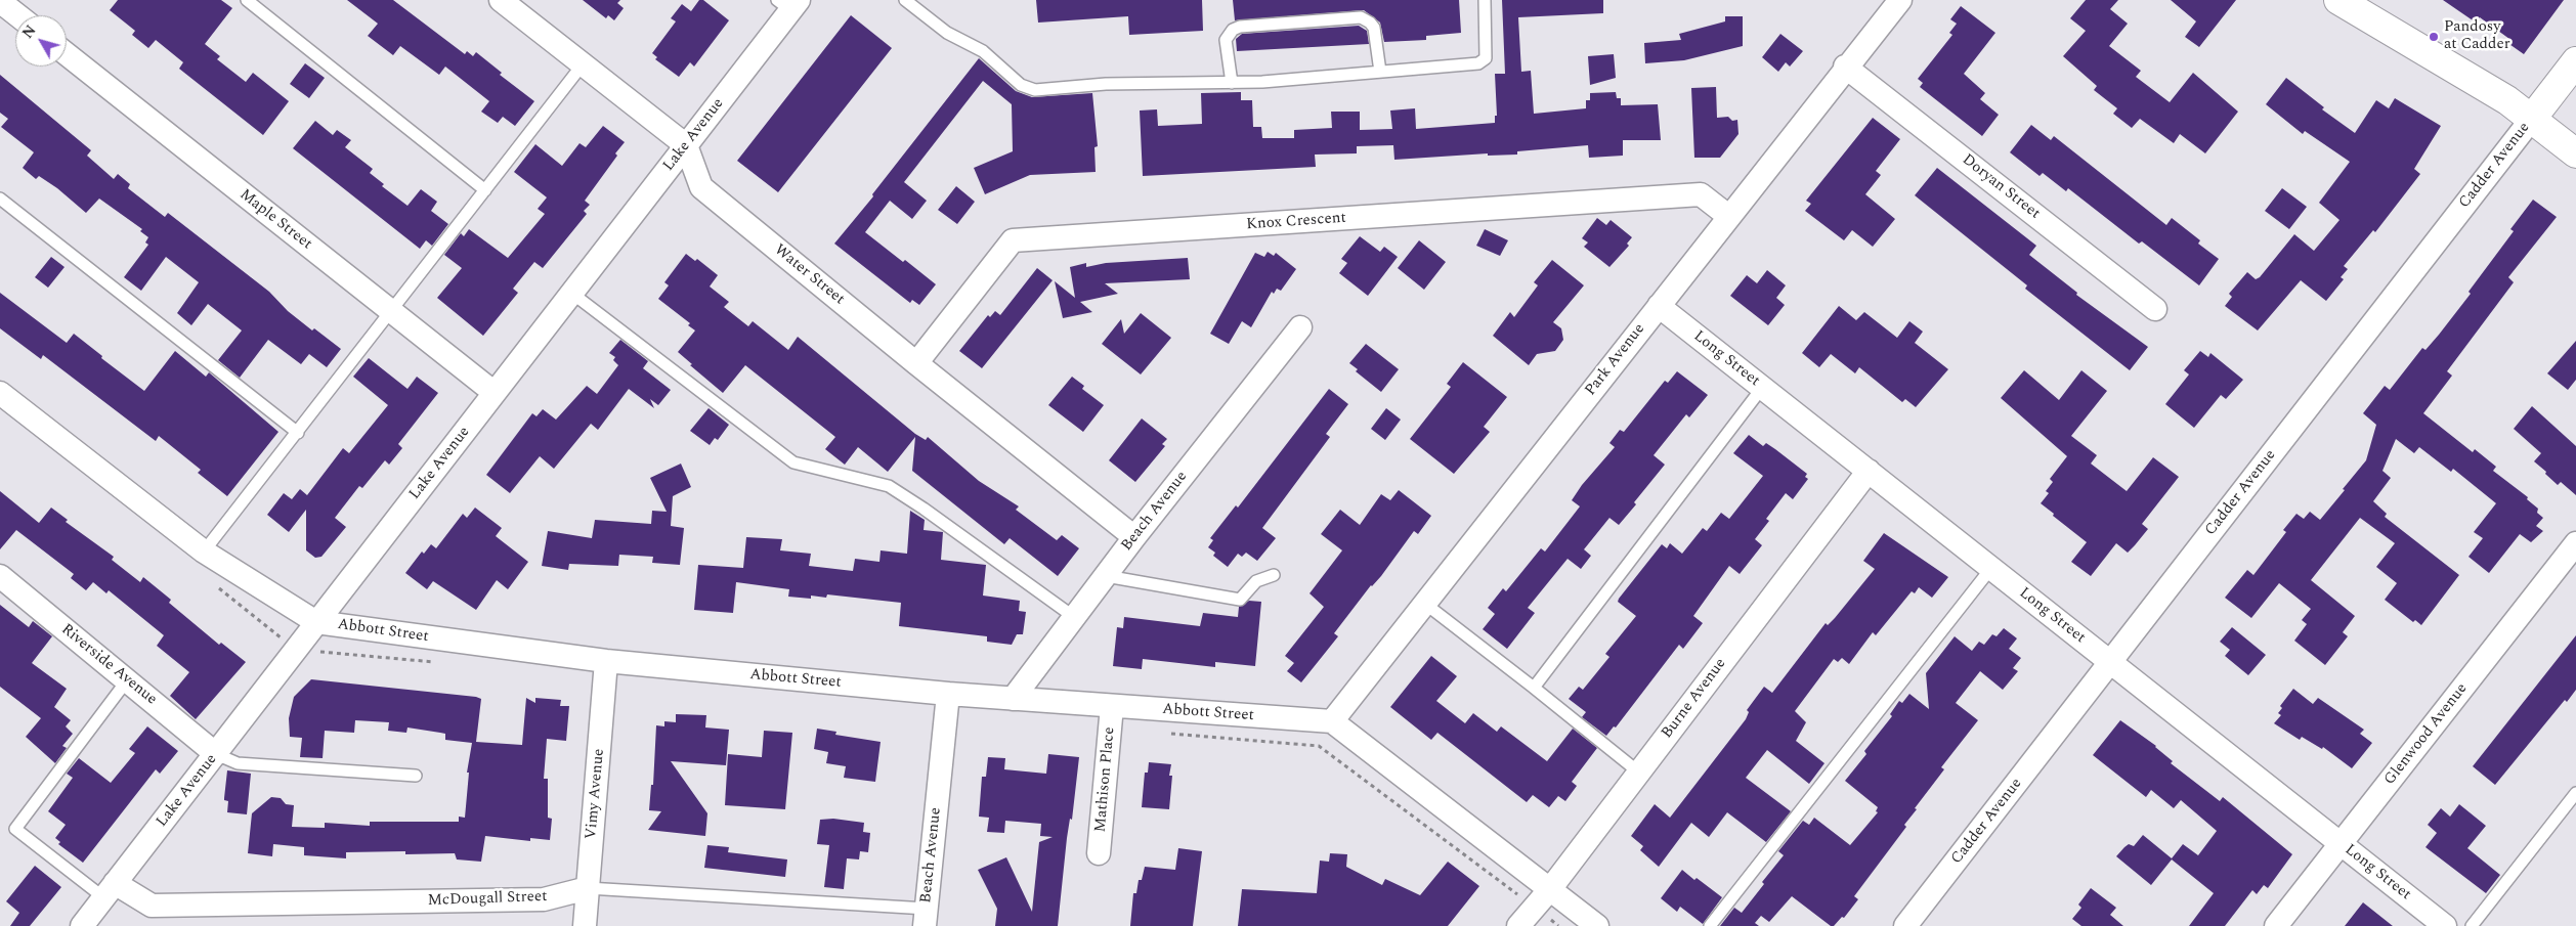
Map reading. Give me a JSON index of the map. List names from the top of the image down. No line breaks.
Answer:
{"streets":{"main road":["Cadder Avenue"],"street":["Lake Avenue","Doryan Street","Maple Street","Knox Crescent","Water Street","Long Street","Park Avenue","Beach Avenue","Abbott Street","Riverside Avenue","Burne Avenue","Glenwood Avenue","Mathison Place","Vimy Avenue","McDougall Street"]},"crossings":[["Lake Avenue","Maple Street"],["Lake Avenue","Water Street"],["Lake Avenue","Abbott Street"],["Lake Avenue","Riverside Avenue"],["Lake Avenue","McDougall Street"],["Cadder Avenue","Long Street"],["Doryan Street","Park Avenue"],["Knox Crescent","Water Street"],["Knox Crescent","Park Avenue"],["Water Street","Beach Avenue"],["Long Street","Park Avenue"],["Long Street","Burne Avenue"],["Long Street","Glenwood Avenue"],["Park Avenue","Abbott Street"],["Beach Avenue","Abbott Street"],["Beach Avenue","McDougall Street"],["Abbott Street","Mathison Place"],["Abbott Street","Vimy Avenue"],["Vimy Avenue","McDougall Street"]],"places":["Pandosy at Cadder"],"north":"top left"}
